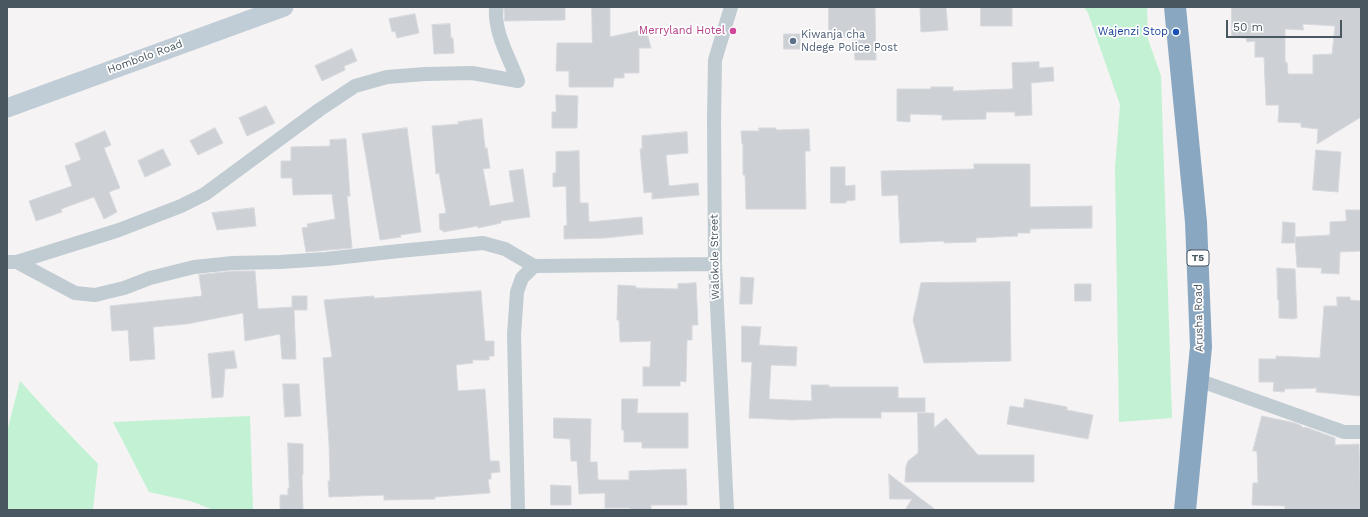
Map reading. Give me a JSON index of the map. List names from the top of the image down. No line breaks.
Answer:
{"streets":{"highway":["T5","Arusha Road"],"street":["Hombolo Road","Walokole Street"]},"places":["Merryland Hotel","Wajenzi Stop","Kiwanja cha Ndege Police Post"],"scale_bar":"50 m"}
